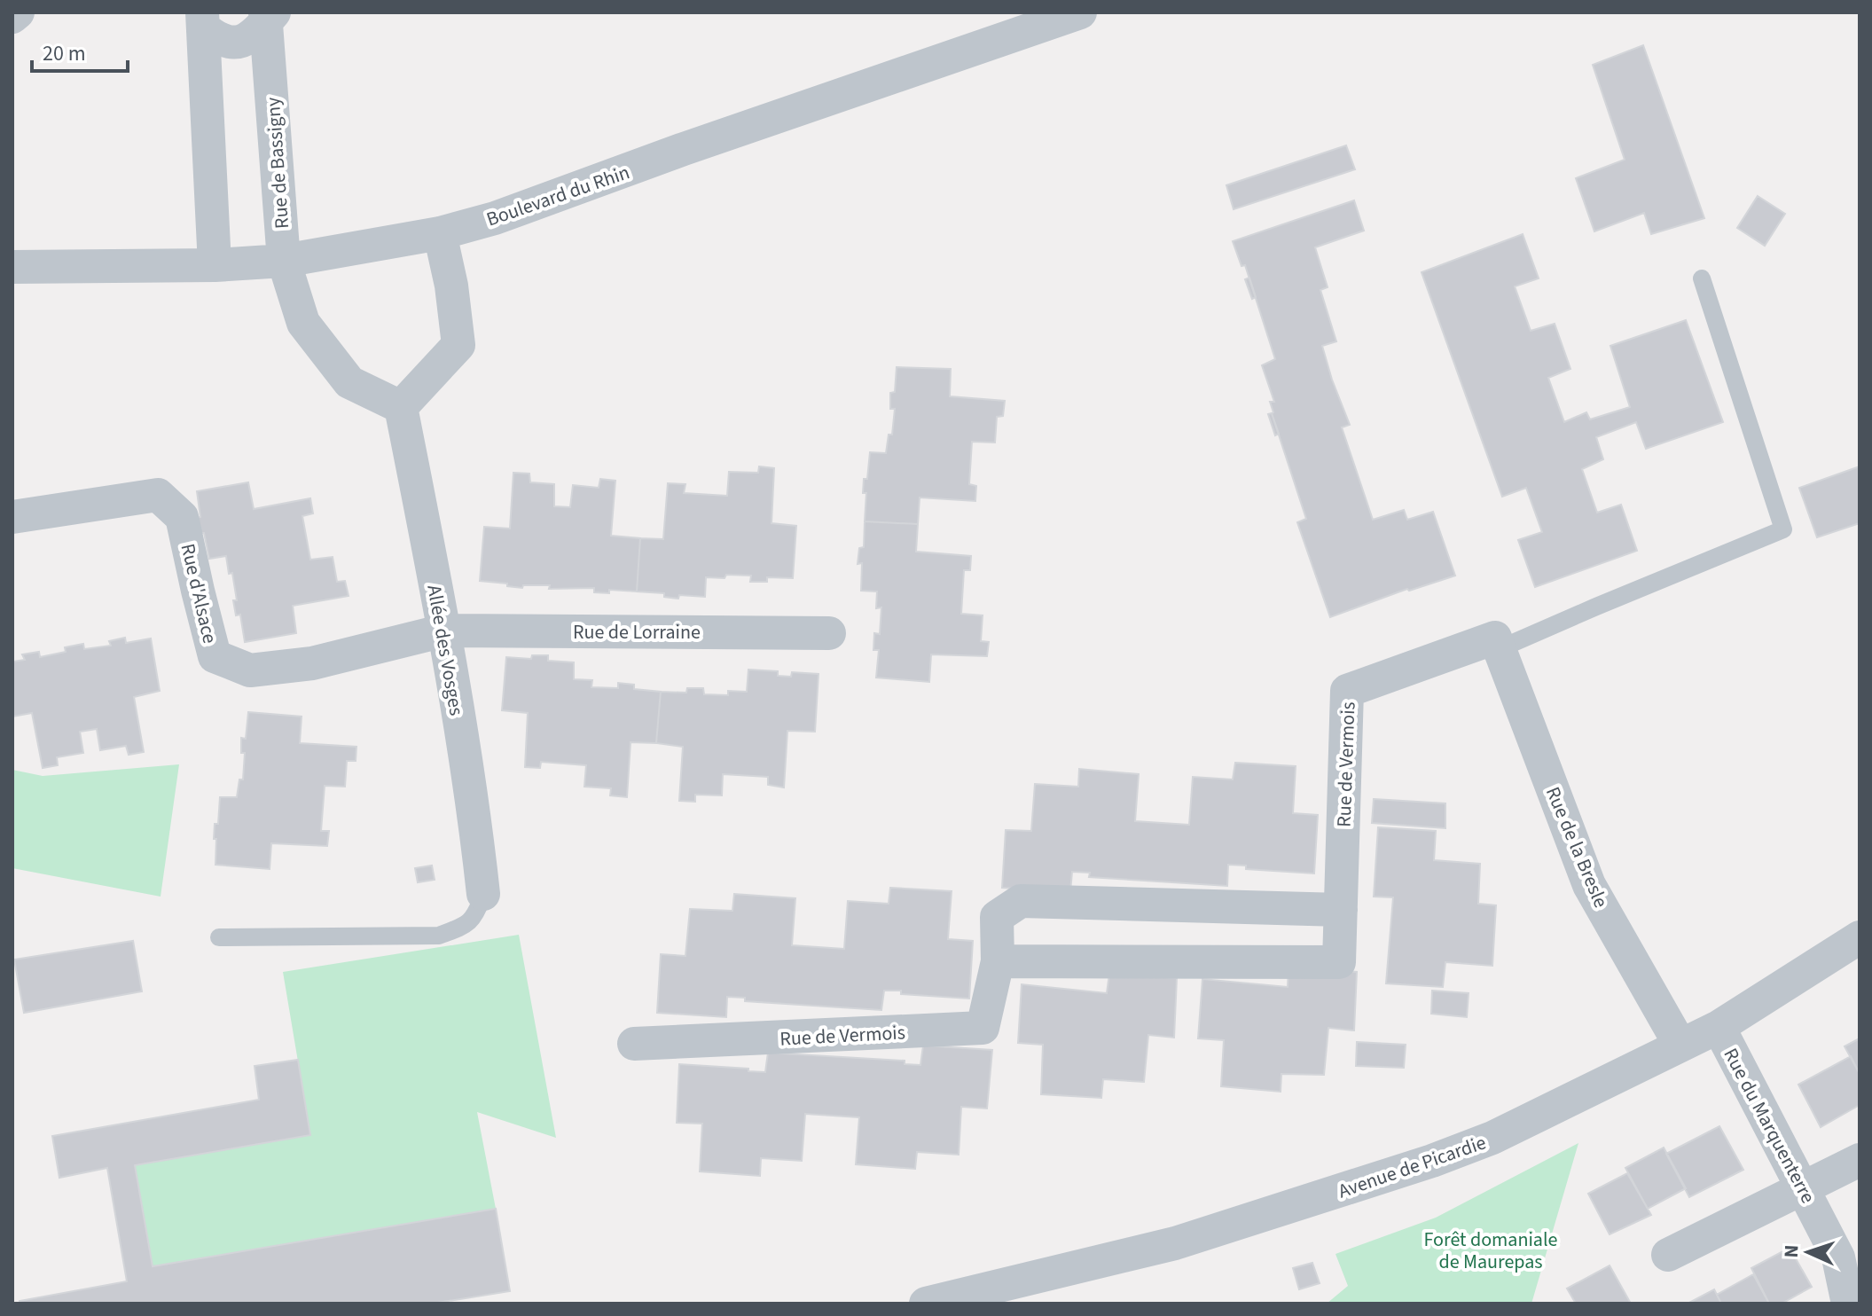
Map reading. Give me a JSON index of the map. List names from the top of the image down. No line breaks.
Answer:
{"streets":{"street":["Rue de Bassigny","Boulevard du Rhin","Rue d'Alsace","Rue de Lorraine","Allée des Vosges","Rue de Vermois","Rue de la Bresle","Rue du Marquenterre","Avenue de Picardie"]},"crossings":[["Rue de Bassigny","Boulevard du Rhin"],["Rue de Bassigny","Allée des Vosges"],["Rue d'Alsace","Rue de Lorraine"],["Rue d'Alsace","Allée des Vosges"],["Rue de Lorraine","Allée des Vosges"],["Rue de Vermois","Rue de la Bresle"],["Rue de la Bresle","Avenue de Picardie"],["Rue du Marquenterre","Avenue de Picardie"]],"parks":["Forêt domaniale de Maurepas"],"scale_bar":"20 m","north":"left"}
